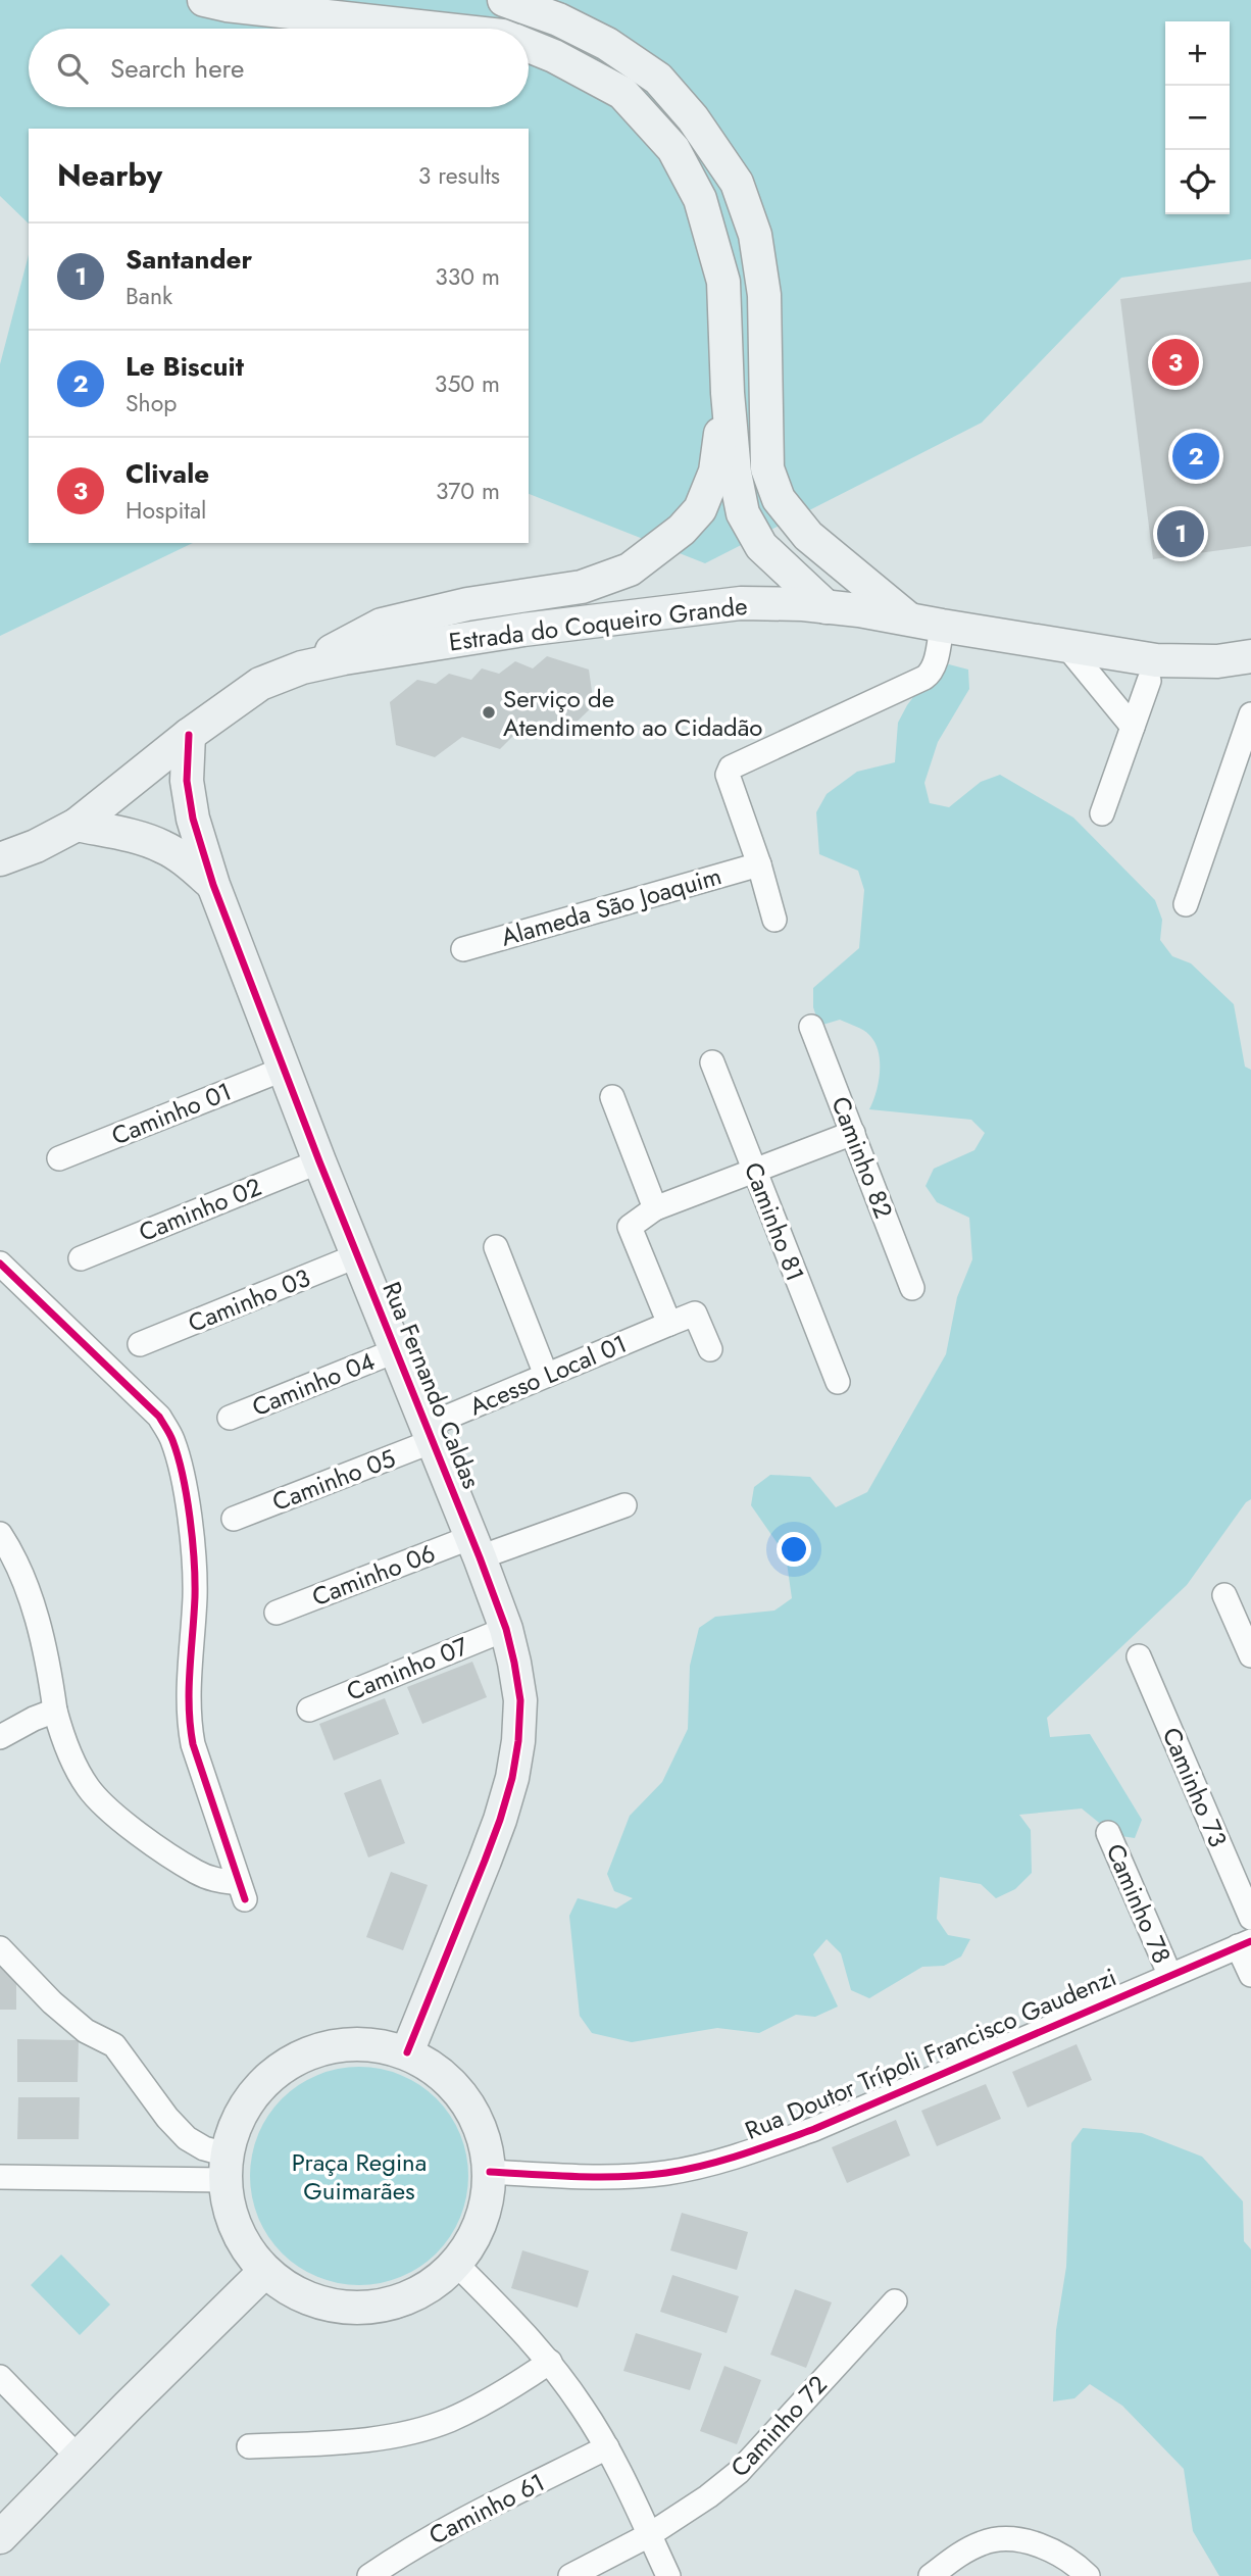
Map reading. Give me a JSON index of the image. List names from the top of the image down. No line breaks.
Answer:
{"streets":{"main road":["Estrada do Coqueiro Grande","Rua Fernando Caldas"],"street":["Alameda São Joaquim","Caminho 01","Caminho 82","Caminho 02","Caminho 81","Caminho 03","Acesso Local 01","Caminho 04","Caminho 05","Caminho 06","Caminho 07","Caminho 73","Caminho 78","Rua Doutor Trípoli Francisco Gaudenzi","Caminho 72","Caminho 61"]},"crossings":[["Estrada do Coqueiro Grande","Rua Fernando Caldas"],["Caminho 01","Rua Fernando Caldas"],["Caminho 02","Rua Fernando Caldas"],["Caminho 03","Rua Fernando Caldas"],["Acesso Local 01","Rua Fernando Caldas"],["Acesso Local 01","Caminho 05"],["Caminho 04","Rua Fernando Caldas"],["Rua Fernando Caldas","Caminho 05"],["Rua Fernando Caldas","Caminho 06"],["Rua Fernando Caldas","Caminho 07"],["Caminho 78","Rua Doutor Trípoli Francisco Gaudenzi"]],"parks":["Praça Regina Guimarães"],"places":["Serviço de Atendimento ao Cidadão"],"page":{"map_buttons":["+","−"],"search":"Search here","heading":["Nearby","3 results"],"list":[{"mark":"1","name":"Santander","note":"Bank","value":"330 m"},{"mark":"2","name":"Le Biscuit","note":"Shop","value":"350 m"},{"mark":"3","name":"Clivale","note":"Hospital","value":"370 m"}],"pins":["3","2","1"]}}
